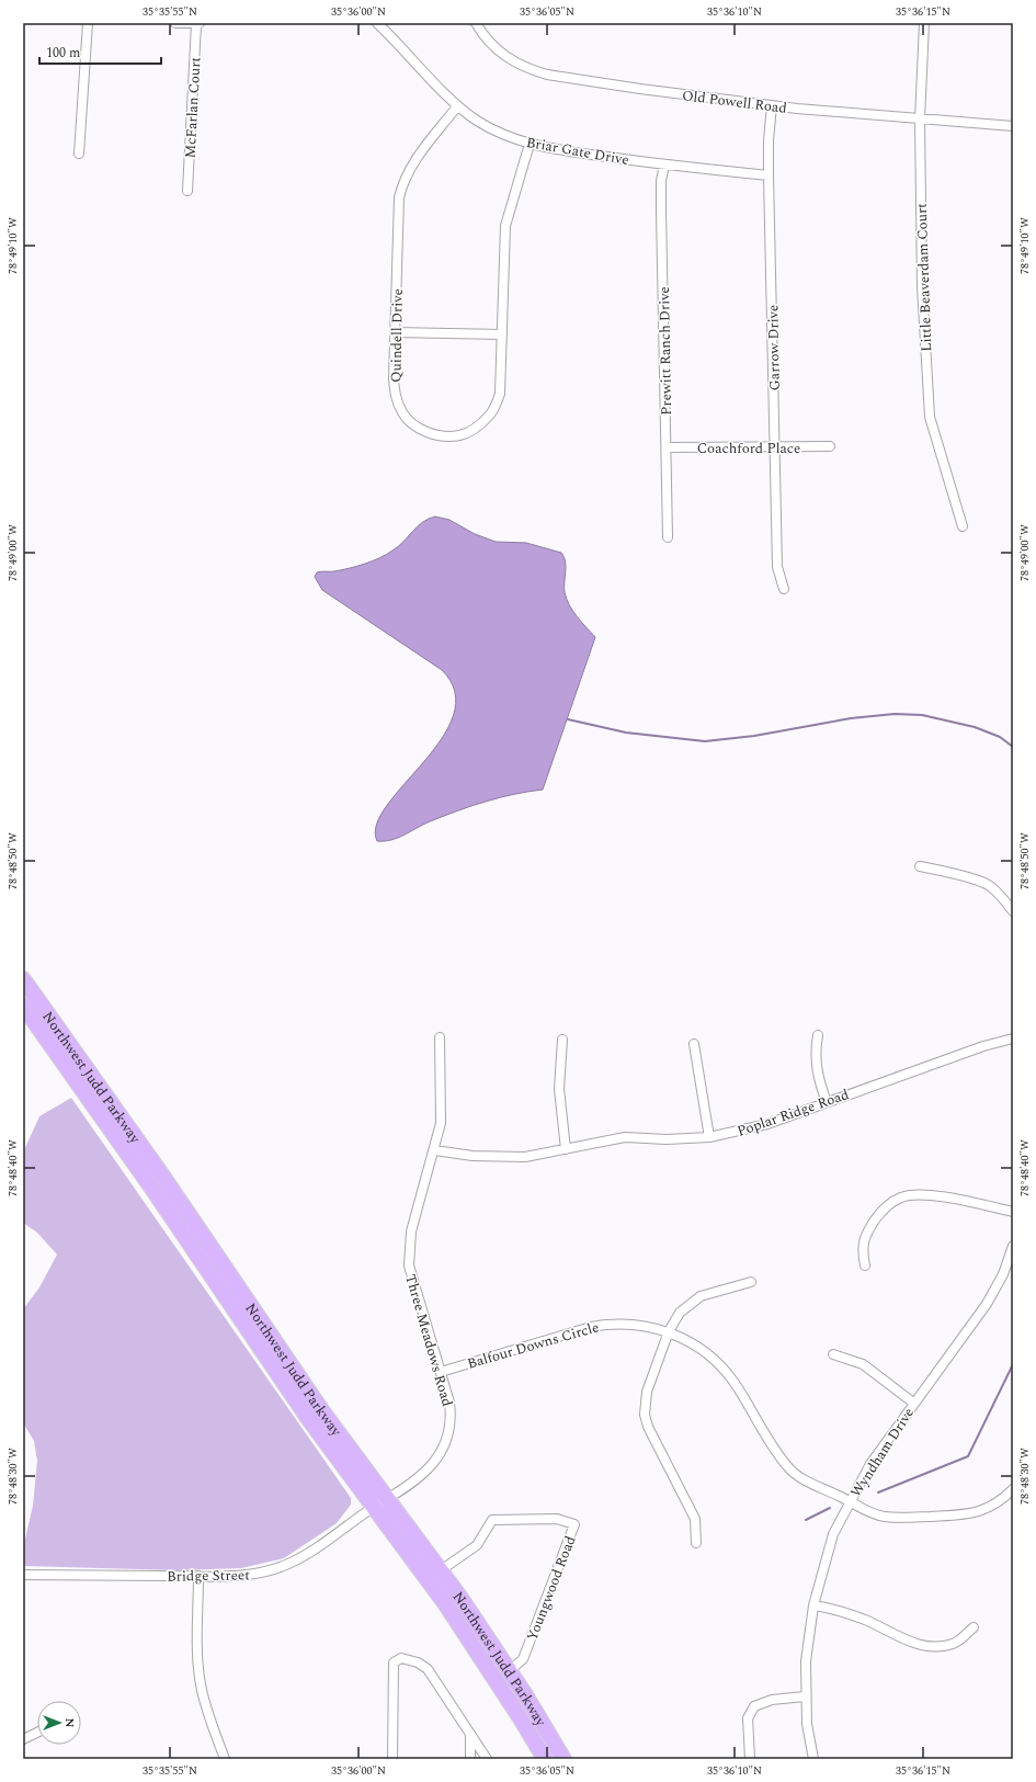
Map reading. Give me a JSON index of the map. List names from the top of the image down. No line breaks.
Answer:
{"streets":{"highway":["Northwest Judd Parkway"],"street":["Old Powell Road","McFarlan Court","Briar Gate Drive","Little Beaverdam Court","Quindell Drive","Garrow Drive","Prewitt Ranch Drive","Coachford Place","Poplar Ridge Road","Three Meadows Road","Balfour Downs Circle","Wyndham Drive","Bridge Street","Youngwood Road"]},"crossings":[["Old Powell Road","Little Beaverdam Court"],["Old Powell Road","Garrow Drive"],["Briar Gate Drive","Quindell Drive"],["Briar Gate Drive","Garrow Drive"],["Briar Gate Drive","Prewitt Ranch Drive"],["Garrow Drive","Coachford Place"],["Prewitt Ranch Drive","Coachford Place"],["Northwest Judd Parkway","Three Meadows Road"],["Northwest Judd Parkway","Bridge Street"],["Northwest Judd Parkway","Youngwood Road"],["Poplar Ridge Road","Three Meadows Road"],["Three Meadows Road","Balfour Downs Circle"],["Three Meadows Road","Bridge Street"],["Balfour Downs Circle","Wyndham Drive"]],"scale_bar":"100 m","north":"right","coordinates":["35°35'55\"N","35°36'00\"N","35°36'05\"N","35°36'10\"N","35°36'15\"N","78°49'10\"W","78°49'00\"W","78°48'50\"W","78°48'40\"W","78°48'30\"W"]}
